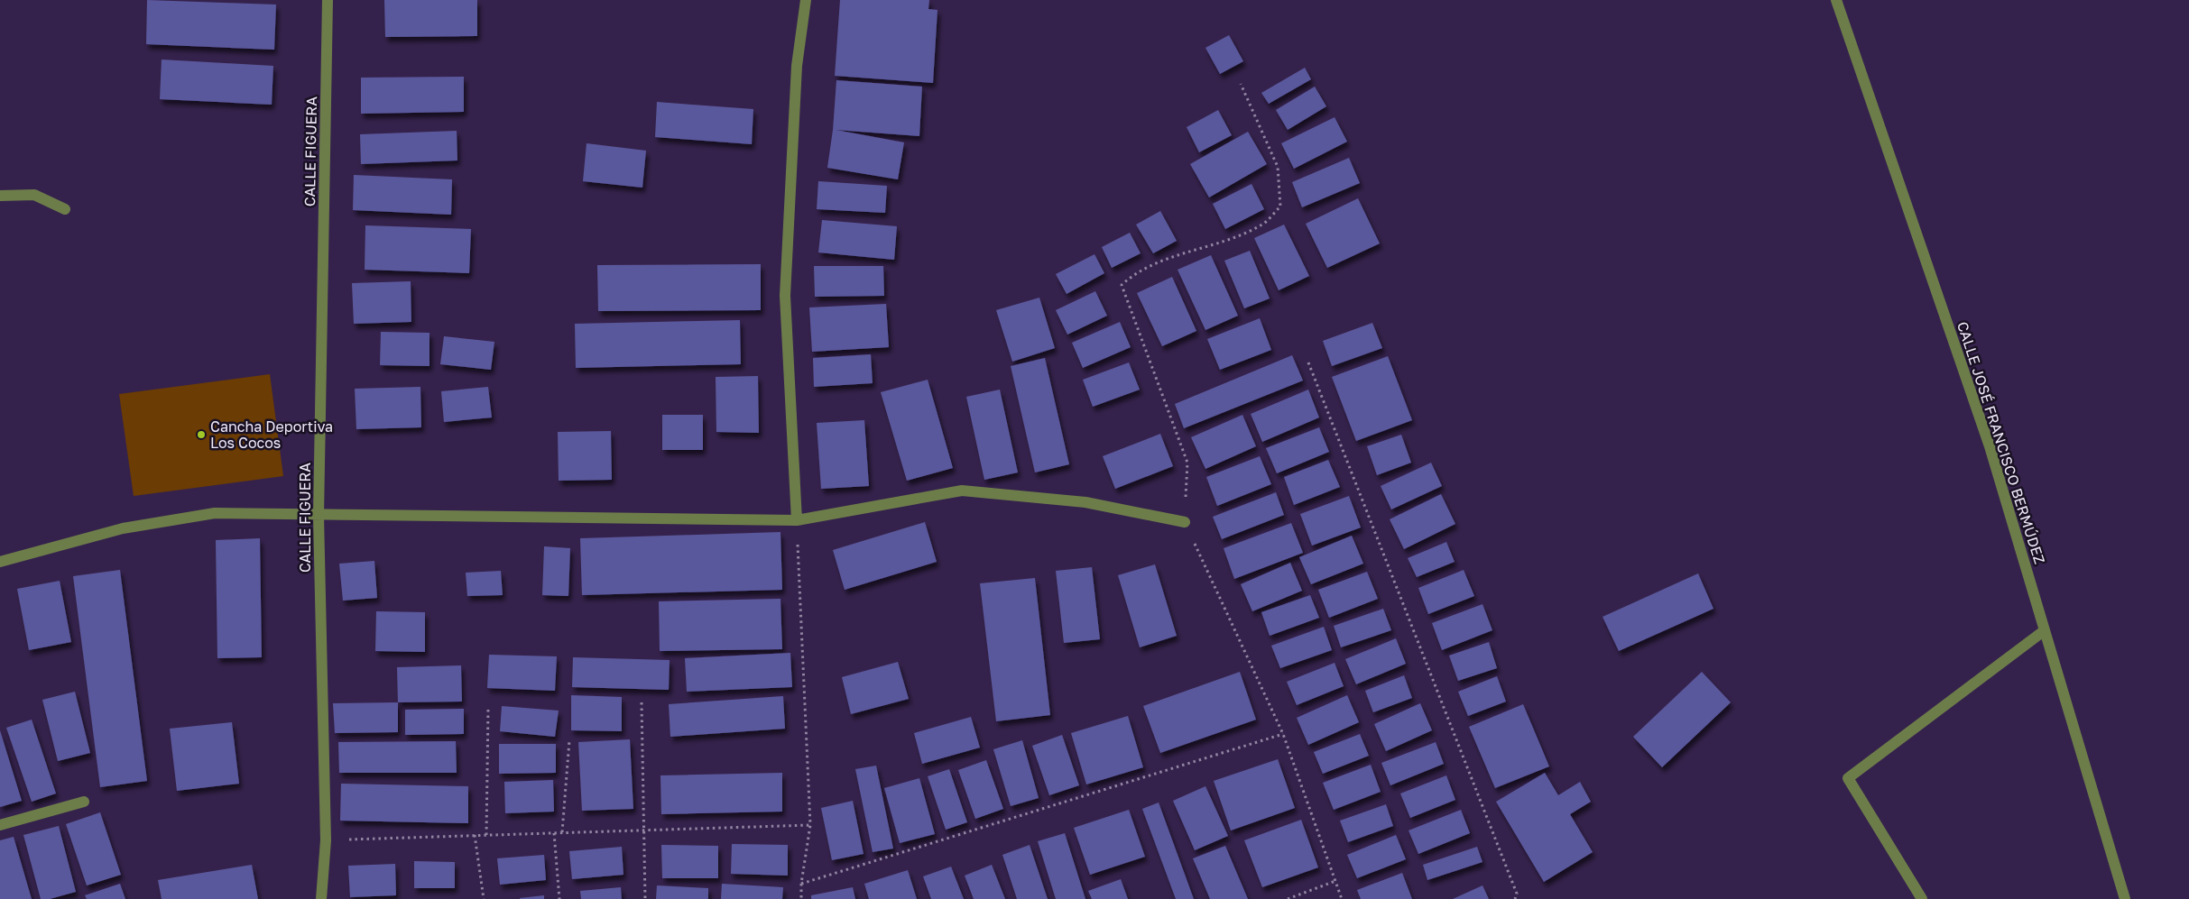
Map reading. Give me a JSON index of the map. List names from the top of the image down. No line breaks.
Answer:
{"streets":{"street":["CALLE FIGUERA","CALLE JOSÉ FRANCISCO BERMÚDEZ"]},"places":["Cancha Deportiva Los Cocos"]}
